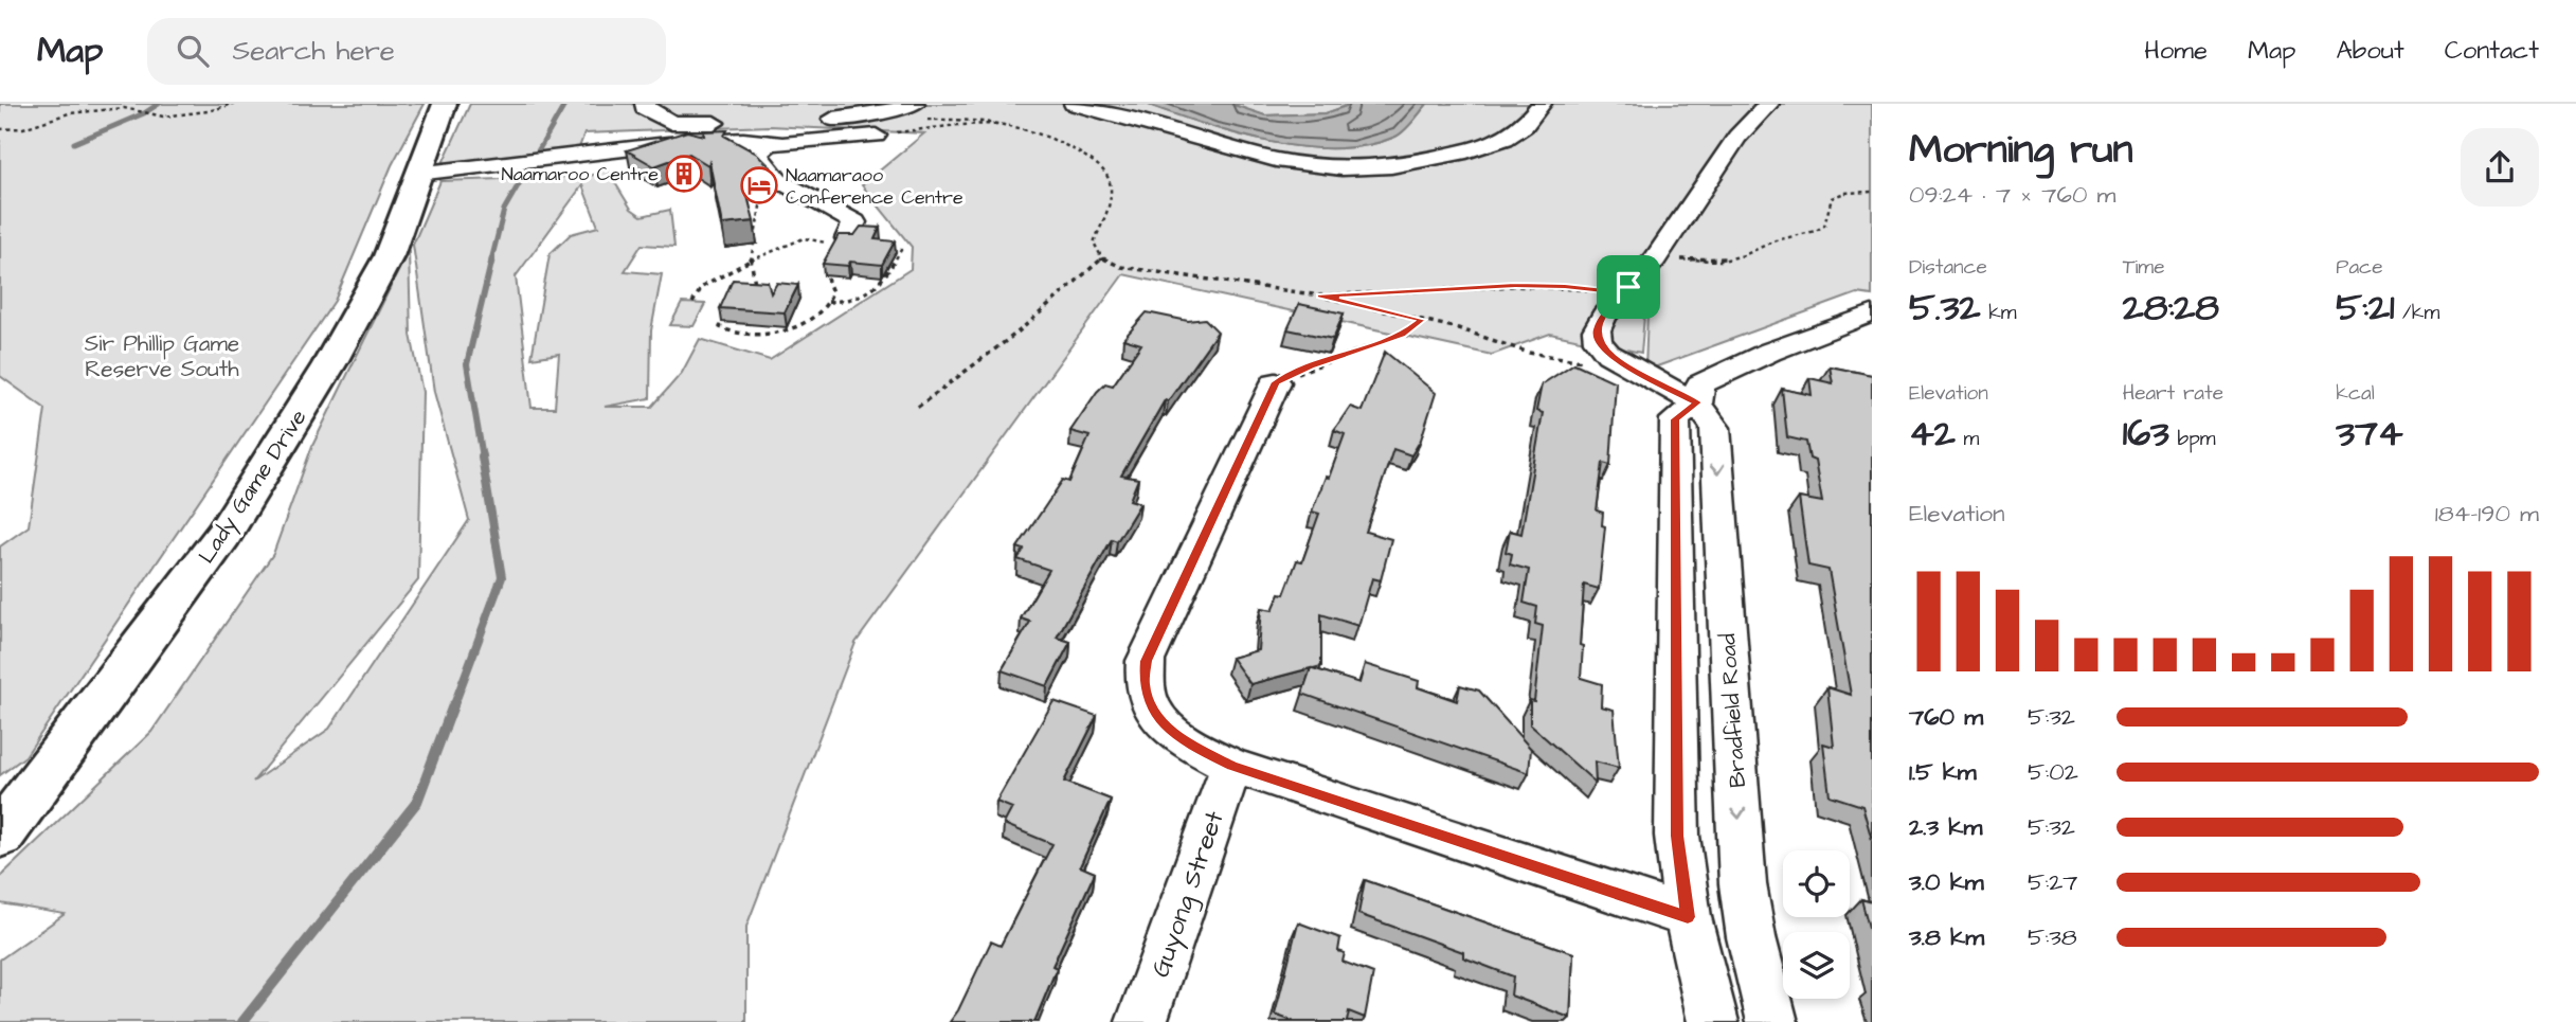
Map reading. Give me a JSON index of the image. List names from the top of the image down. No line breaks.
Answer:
{"streets":{"main road":["Lady Game Drive"],"street":["Bradfield Road","Guyong Street"]},"parks":["Sir Phillip Game Reserve South"],"places":{"building":["Naamaroo Centre"],"hotel":["Naamaraoo Conference Centre"]},"page":{"header":"Map","search":"Search here","nav":["Home","Map","About","Contact"],"heading":["Morning run","09:24 · 7 × 760 m"],"stats":[["Distance","5.32 km"],["Time","28:28"],["Pace","5:21 /km"],["Elevation","42 m"],["Heart rate","163 bpm"],["kcal","374"]],"chart":["Elevation","184–190 m"],"list":[{"name":"760 m","note":"5:32"},{"name":"1.5 km","note":"5:02"},{"name":"2.3 km","note":"5:32"},{"name":"3.0 km","note":"5:27"},{"name":"3.8 km","note":"5:38"}]}}
